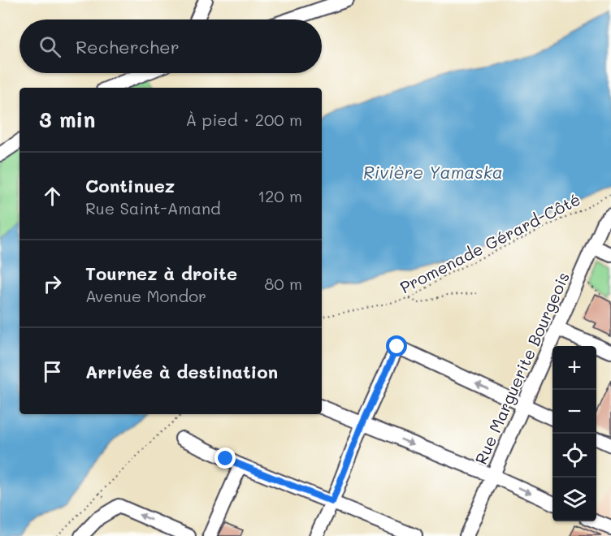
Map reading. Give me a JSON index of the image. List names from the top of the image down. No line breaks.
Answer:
{"streets":{"street":["Rue Marguerite Bourgeois"],"path":["Promenade Gérard-Côté"]},"water":["Rivière Yamaska"],"page":{"search":"Rechercher","heading":["3 min","À pied · 200 m"],"list":[["Continuez","Rue Saint-Amand","120 m"],["Tournez à droite","Avenue Mondor","80 m"],"Arrivée à destination"],"map_buttons":["+","−"]}}
